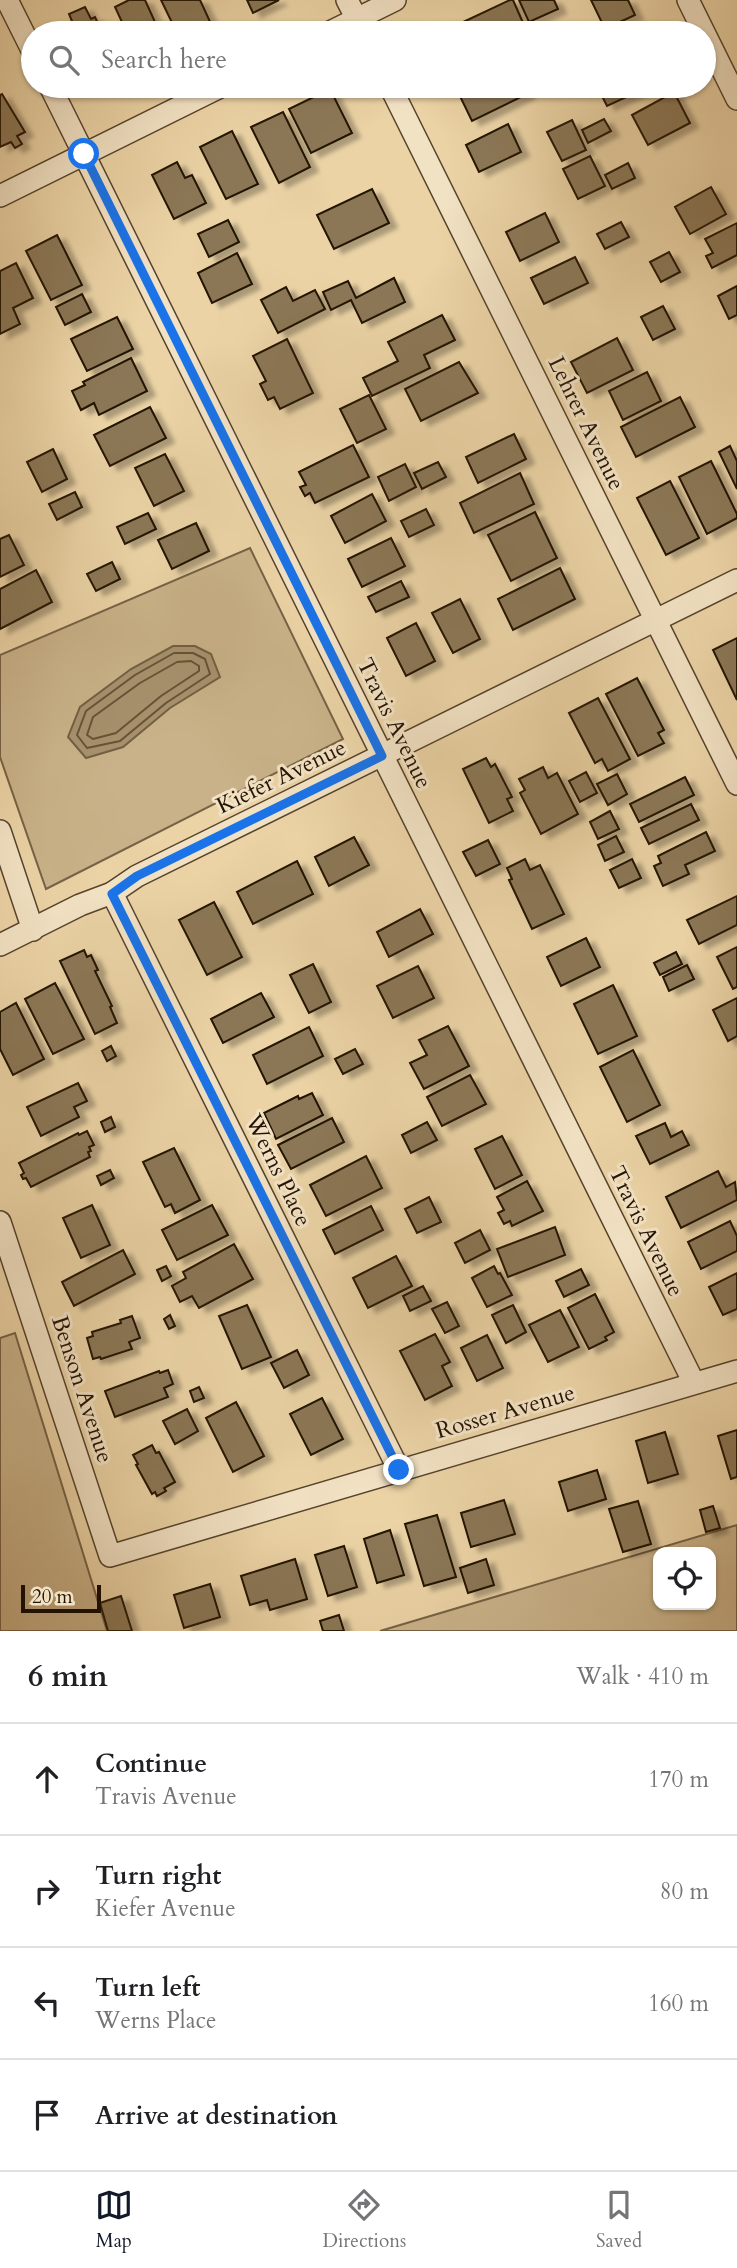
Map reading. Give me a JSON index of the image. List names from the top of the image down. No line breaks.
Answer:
{"streets":{"street":["Lehrer Avenue","Travis Avenue","Kiefer Avenue","Werns Place","Benson Avenue","Rosser Avenue"]},"crossings":[["Lehrer Avenue","Kiefer Avenue"],["Travis Avenue","Kiefer Avenue"],["Travis Avenue","Rosser Avenue"],["Kiefer Avenue","Werns Place"],["Werns Place","Rosser Avenue"],["Benson Avenue","Rosser Avenue"]],"scale_bar":"20 m","page":{"search":"Search here","scale":"20 m","heading":["6 min","Walk · 410 m"],"list":[["Continue","Travis Avenue","170 m"],["Turn right","Kiefer Avenue","80 m"],["Turn left","Werns Place","160 m"],"Arrive at destination"],"nav":["Map","Directions","Saved"]}}
